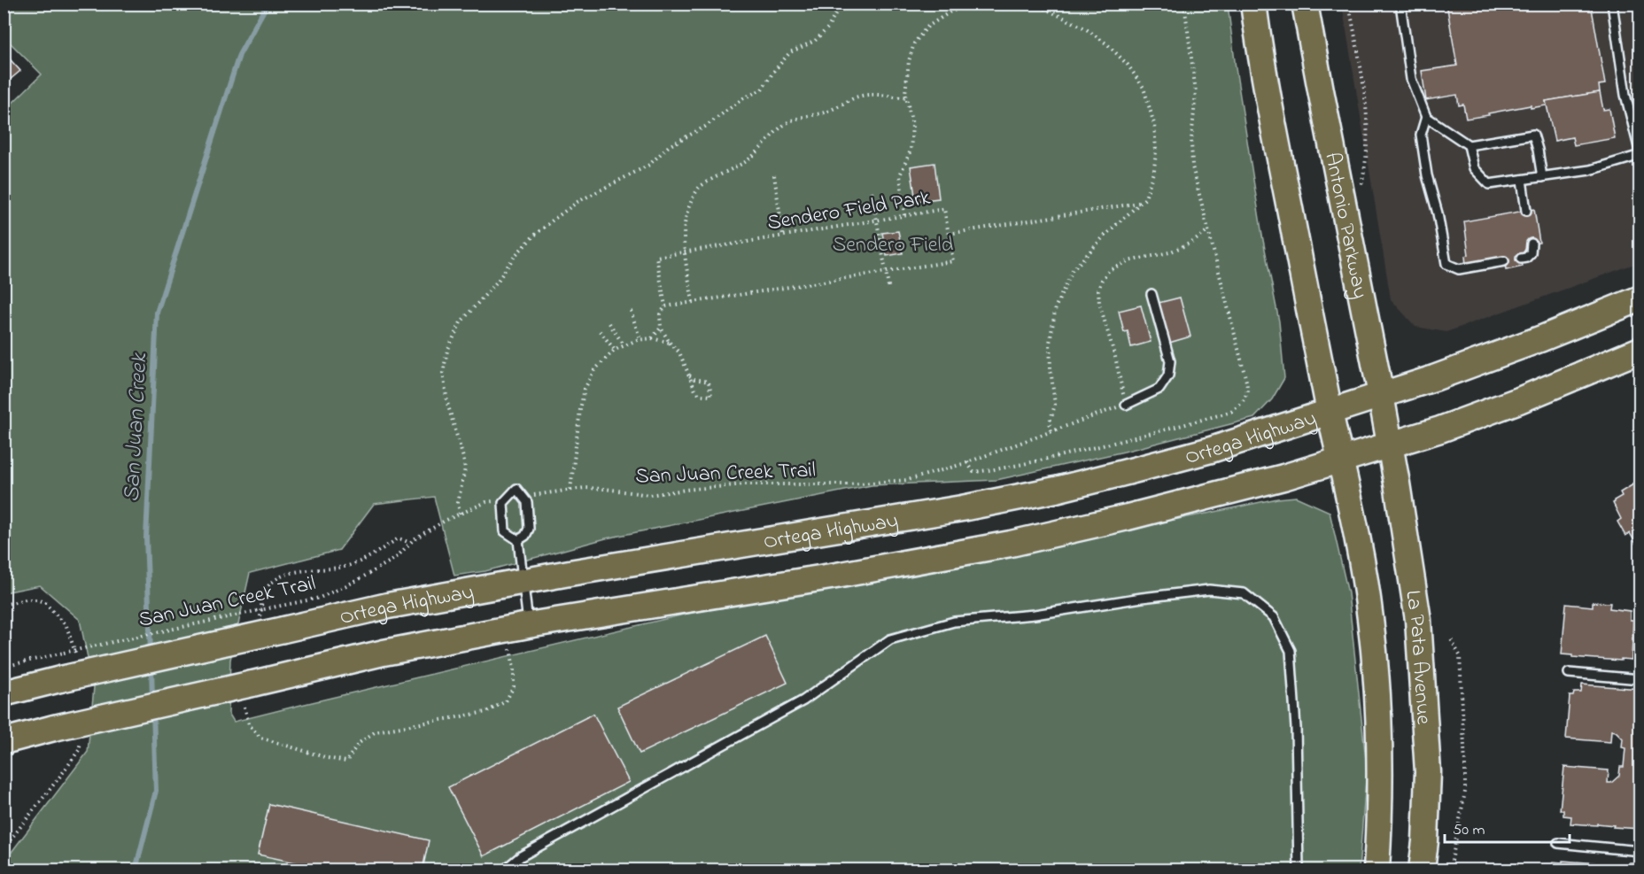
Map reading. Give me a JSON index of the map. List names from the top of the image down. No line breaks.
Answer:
{"streets":{"main road":["Antonio Parkway","Ortega Highway","La Pata Avenue"],"path":["Sendero Field Park","San Juan Creek Trail"]},"crossings":[["Antonio Parkway","Ortega Highway"],["Antonio Parkway","La Pata Avenue"],["Ortega Highway","La Pata Avenue"]],"water":["San Juan Creek"],"parks":["Sendero Field"],"scale_bar":"50 m"}
